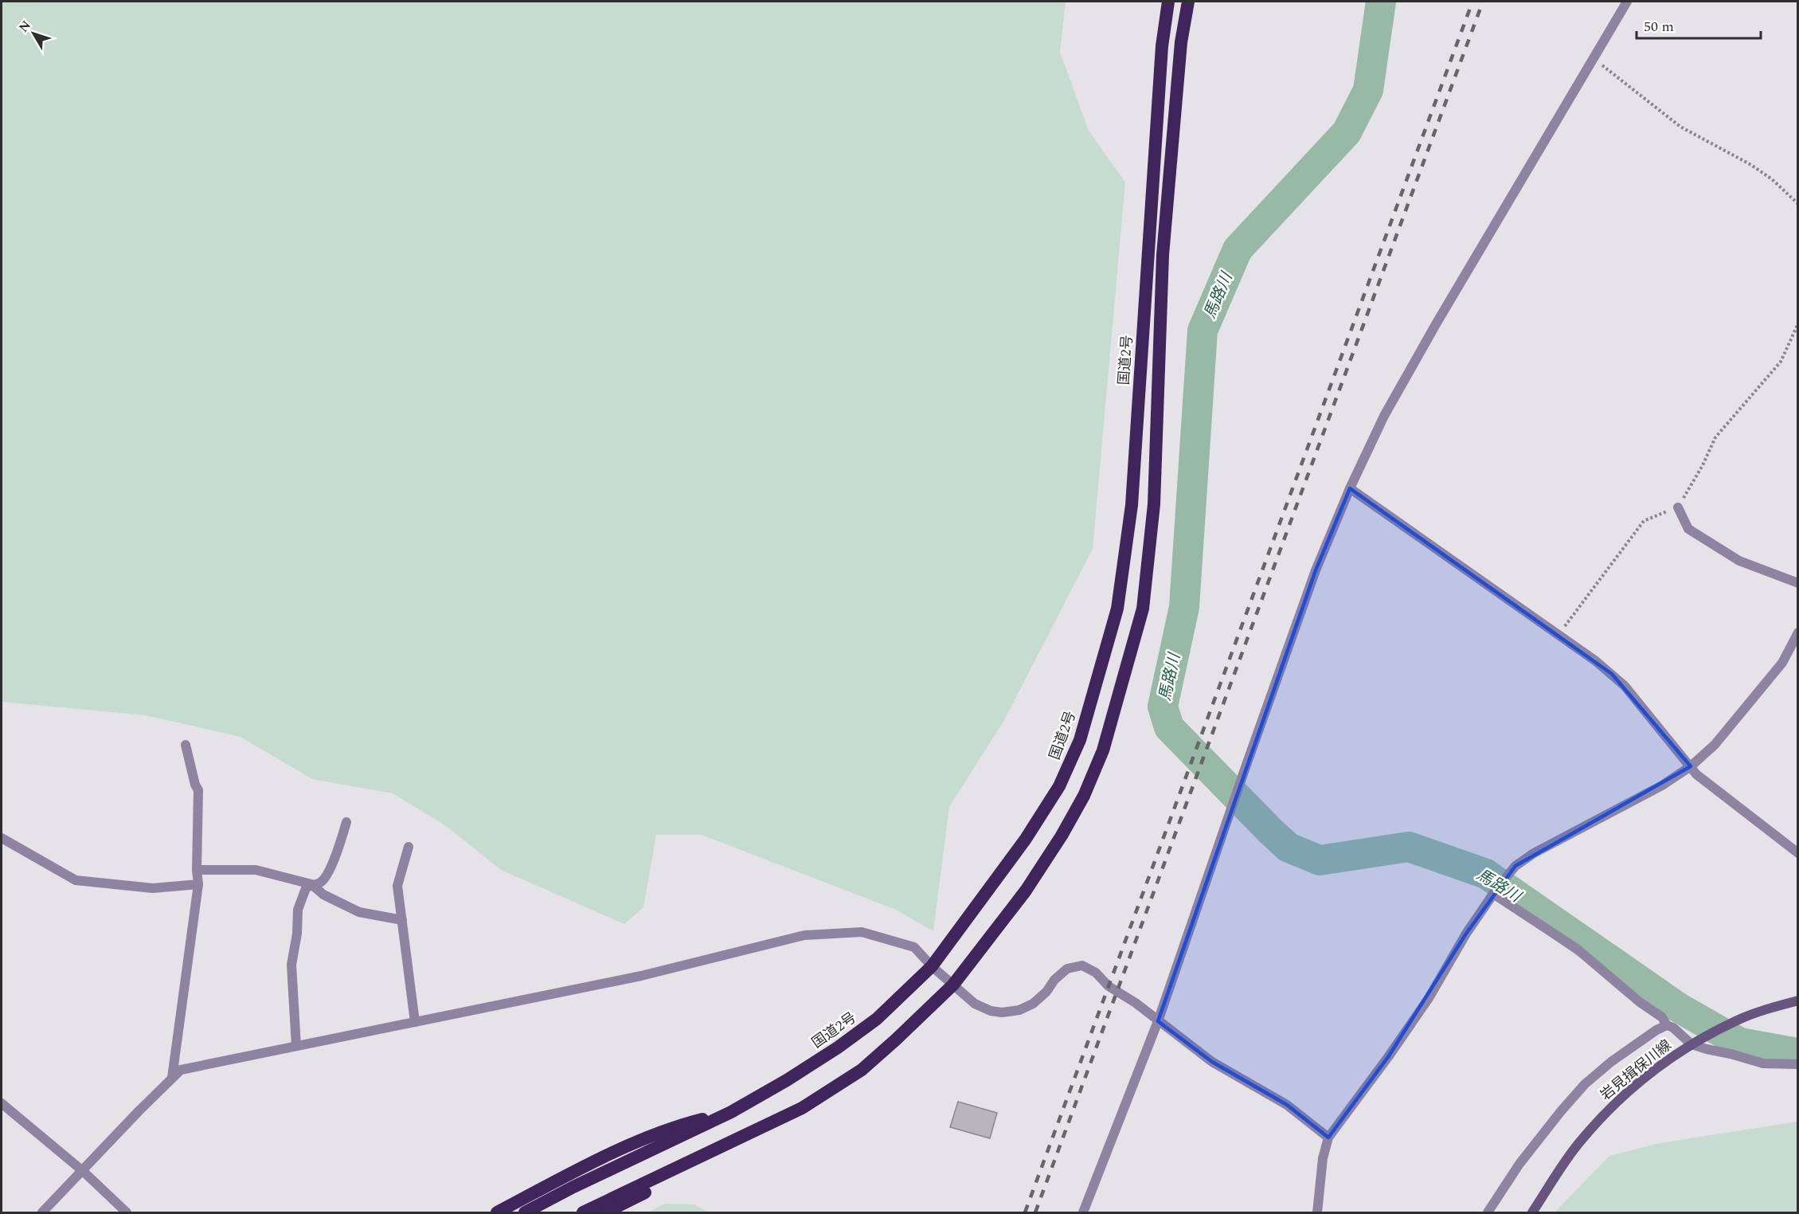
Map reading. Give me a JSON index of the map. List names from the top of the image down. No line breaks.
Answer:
{"streets":{"highway":["国道2号"],"main road":["岩見揖保川線"]},"water":["馬路川"],"scale_bar":"50 m","north":"top left"}
